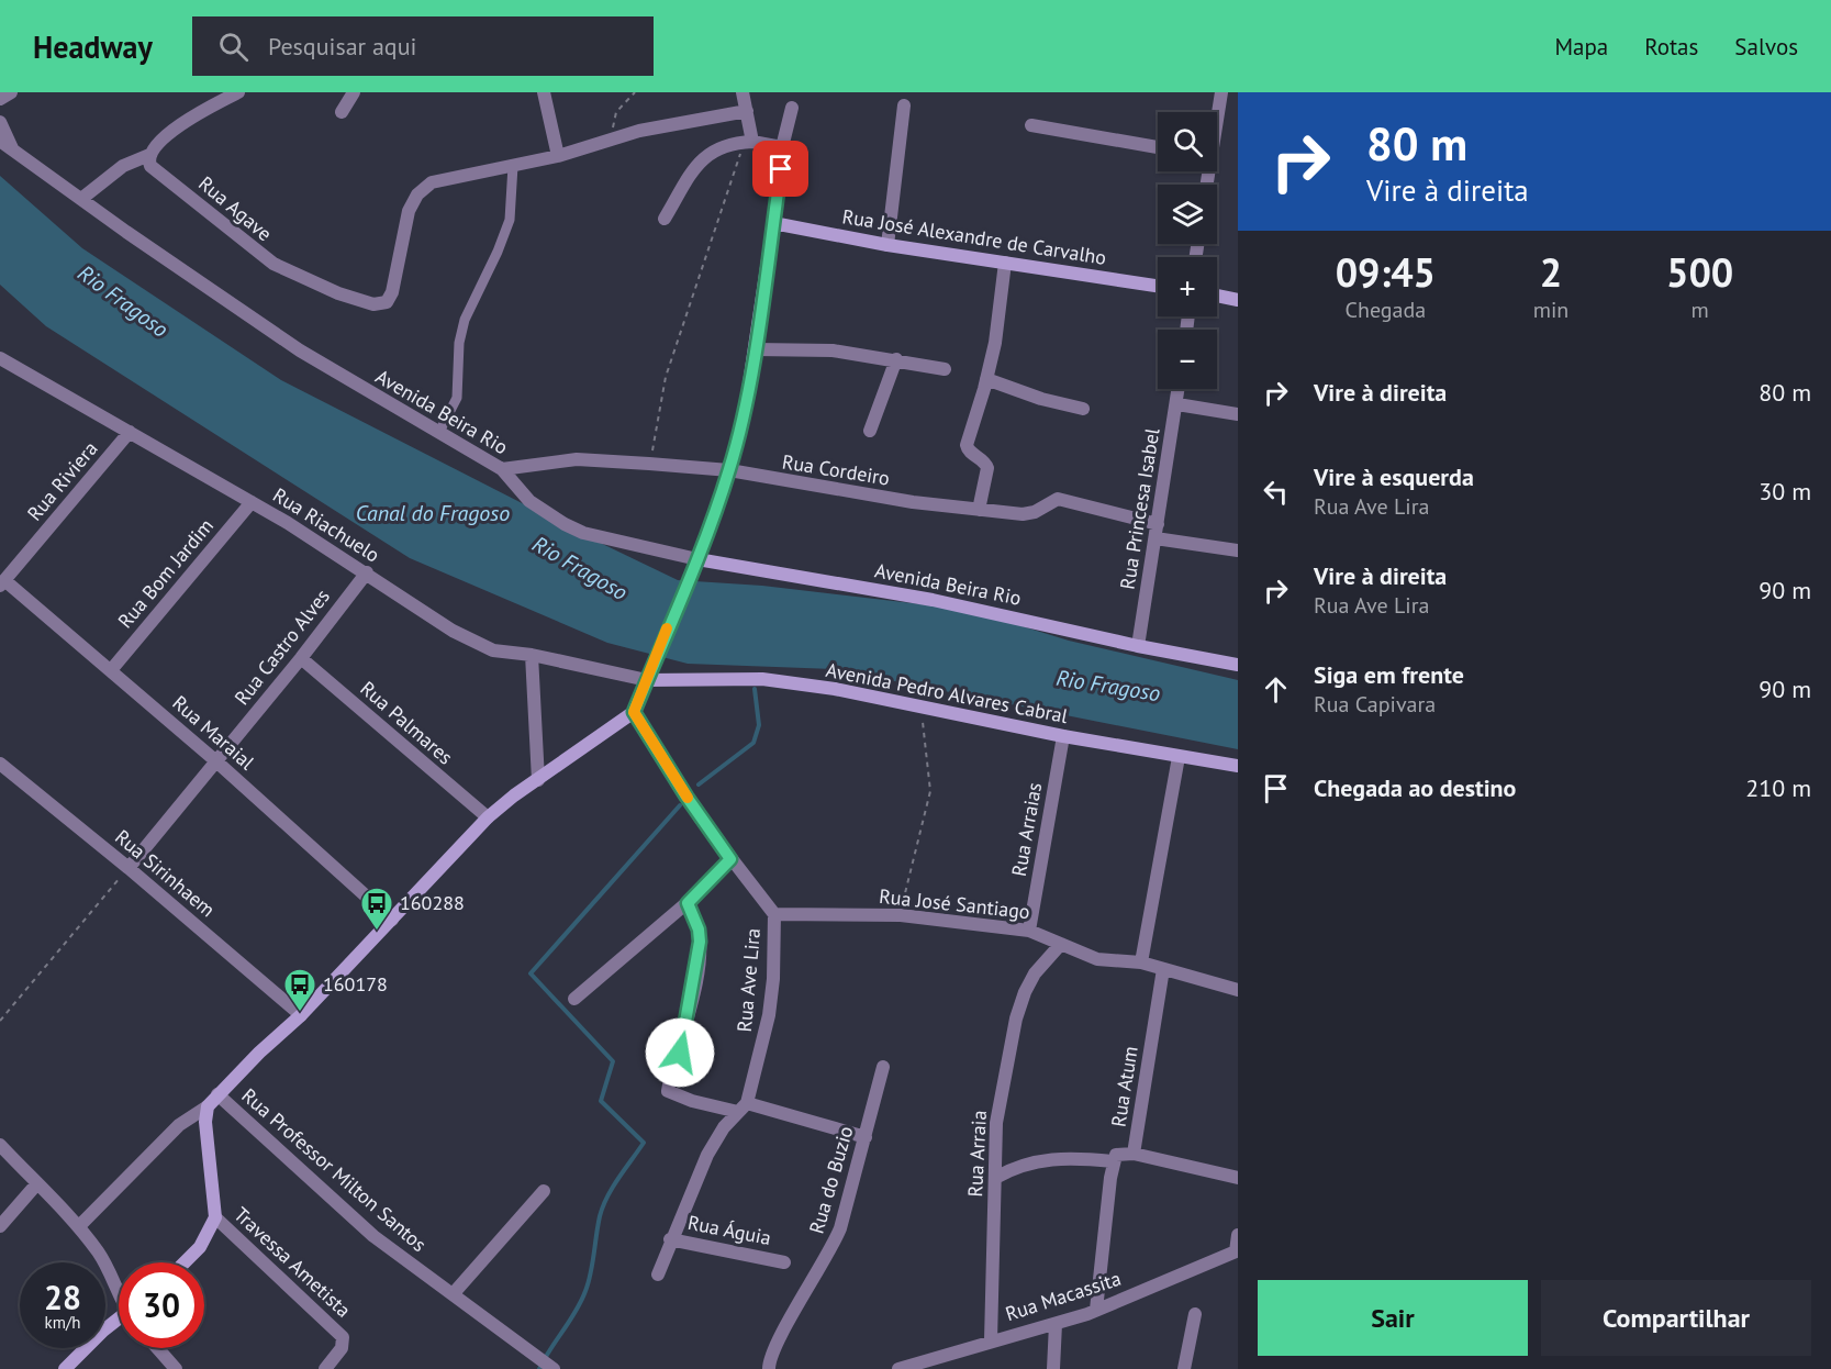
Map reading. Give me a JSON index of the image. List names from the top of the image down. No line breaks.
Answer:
{"streets":{"main road":["Rua José Alexandre de Carvalho","Avenida Beira Rio","Avenida Pedro Alvares Cabral"],"street":["Rua Agave","Rua Cordeiro","Rua Riviera","Rua Princesa Isabel","Rua Riachuelo","Rua Bom Jardim","Rua Castro Alves","Rua Palmares","Rua Maraial","Rua Arraias","Rua Sirinhaem","Rua José Santiago","Rua Ave Lira","Rua Atum","Rua Arraia","Rua Professor Milton Santos","Rua do Buzio","Rua Águia","Travessa Ametista","Rua Macassita"]},"crossings":[["Avenida Beira Rio","Rua Cordeiro"],["Avenida Beira Rio","Rua Princesa Isabel"],["Rua Cordeiro","Rua Princesa Isabel"],["Rua Riviera","Rua Riachuelo"],["Rua Riviera","Rua Maraial"],["Rua Riachuelo","Rua Bom Jardim"],["Rua Riachuelo","Rua Castro Alves"],["Rua Riachuelo","Avenida Pedro Alvares Cabral"],["Rua Bom Jardim","Rua Maraial"],["Rua Castro Alves","Rua Palmares"],["Rua Castro Alves","Rua Maraial"],["Rua Castro Alves","Rua Sirinhaem"],["Avenida Pedro Alvares Cabral","Rua Arraias"],["Rua Arraias","Rua José Santiago"],["Rua José Santiago","Rua Ave Lira"],["Rua José Santiago","Rua Atum"],["Rua José Santiago","Rua Arraia"],["Rua Ave Lira","Rua Águia"],["Rua Arraia","Rua Macassita"]],"water":["Rio Fragoso","Canal do Fragoso"],"places":{"bus stop":["160288","160178"]},"page":{"header":"Headway","search":"Pesquisar aqui","nav":["Mapa","Rotas","Salvos"],"turn":["80 m","Vire à direita"],"map_buttons":["+","−"],"eta":["09:45","Chegada","2","min","500","m"],"list":[{"name":"Vire à direita","value":"80 m"},{"name":"Vire à esquerda","note":"Rua Ave Lira","value":"30 m"},{"name":"Vire à direita","note":"Rua Ave Lira","value":"90 m"},{"name":"Siga em frente","note":"Rua Capivara","value":"90 m"},{"name":"Chegada ao destino","value":"210 m"}],"speed":"28 km/h","limit":"30","buttons":["Sair","Compartilhar"]}}
